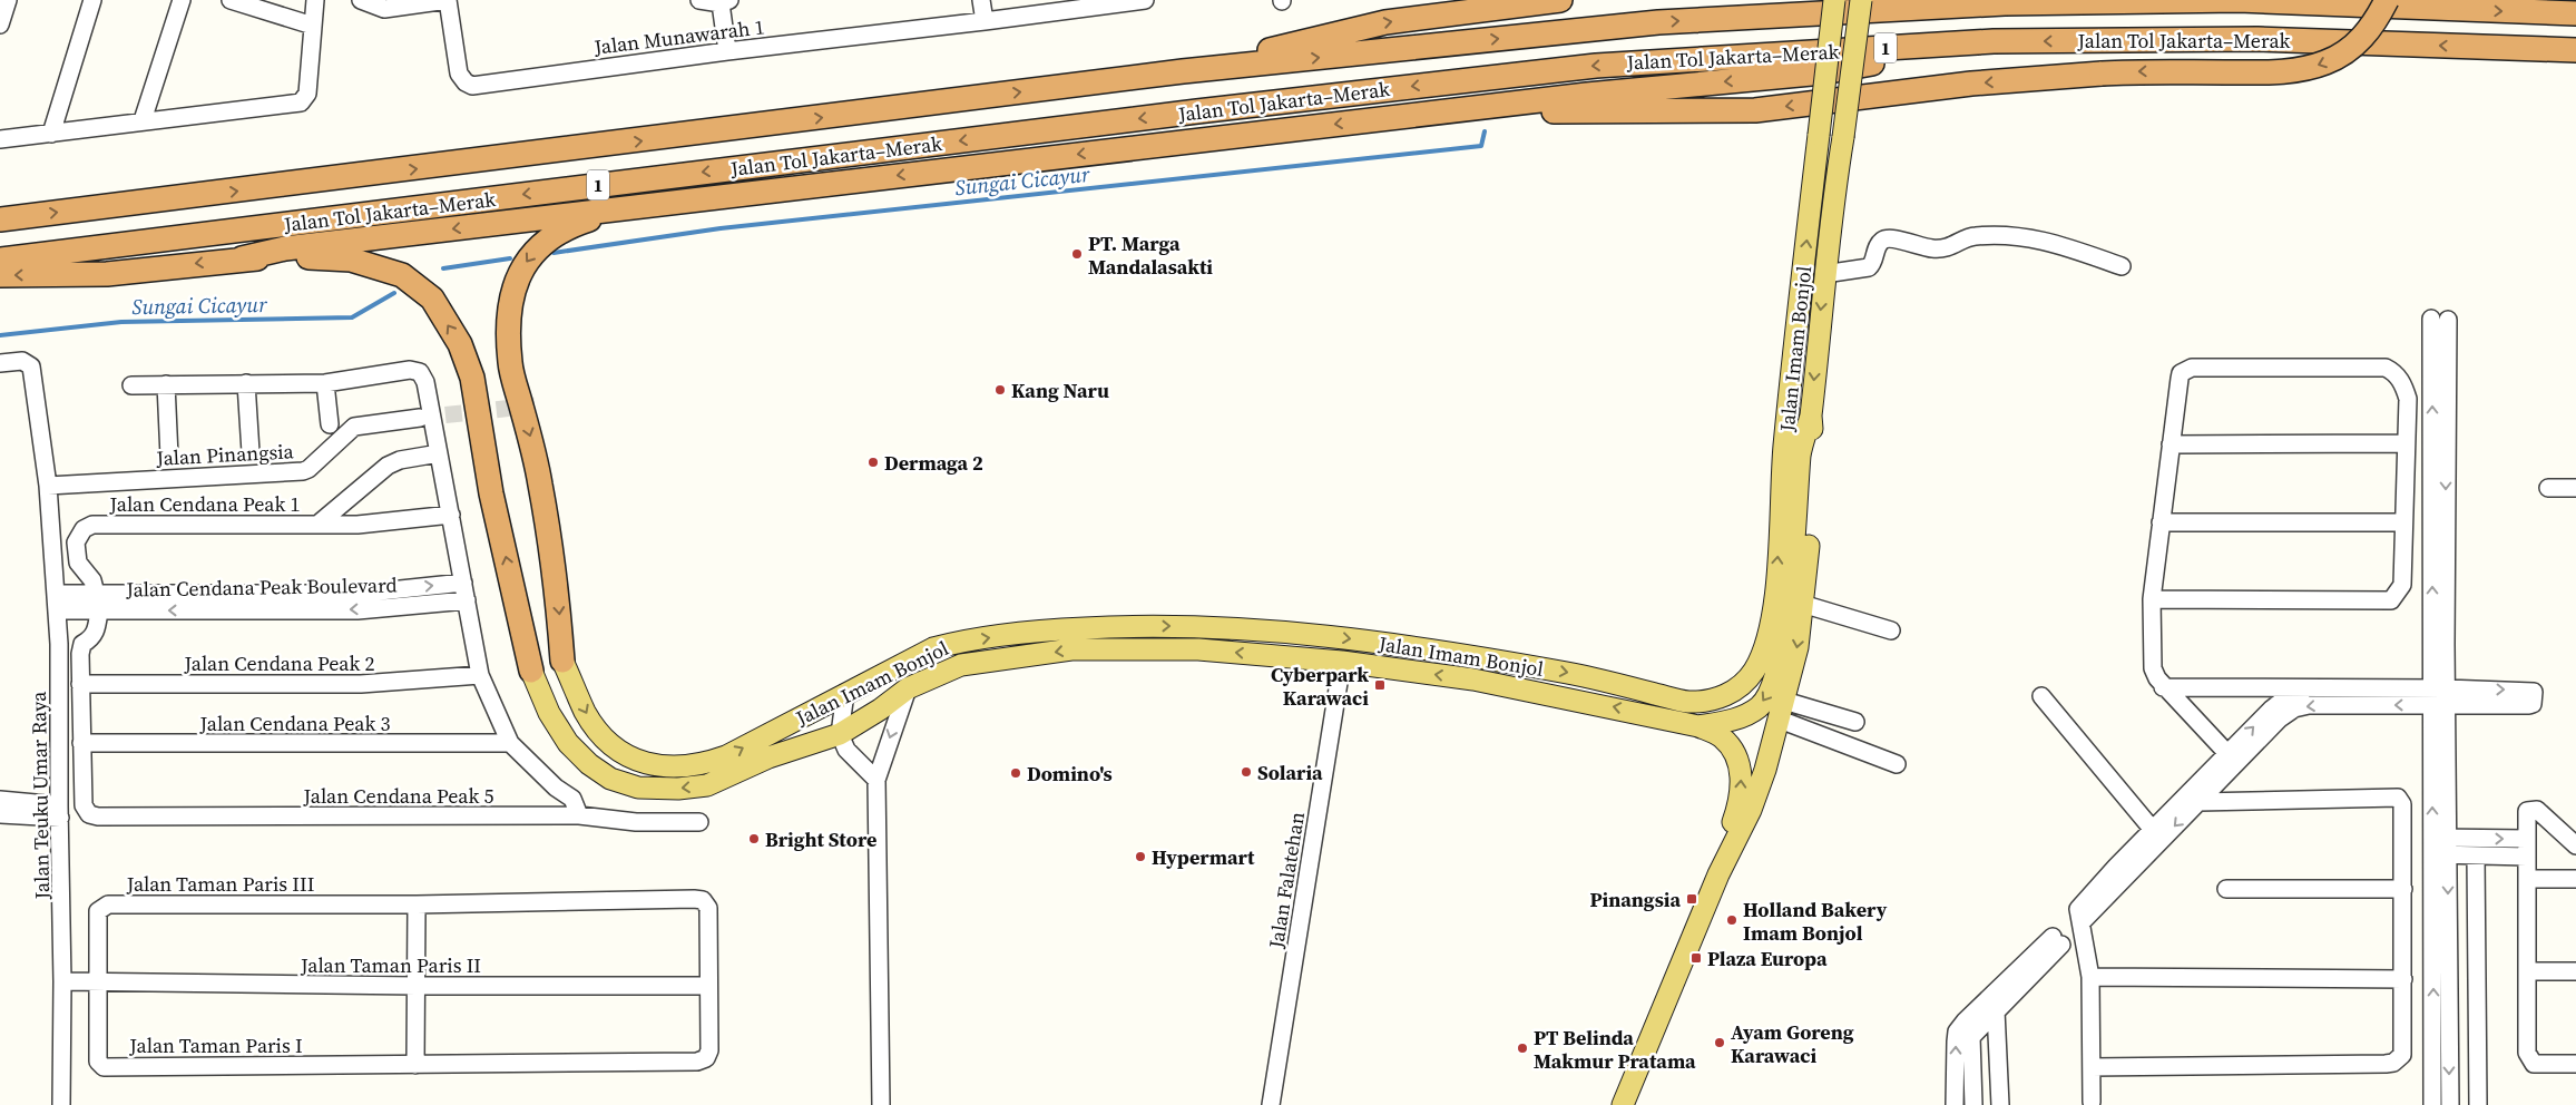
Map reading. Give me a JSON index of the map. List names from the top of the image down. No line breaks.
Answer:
{"streets":{"highway":["Jalan Tol Jakarta–Merak","1"],"main road":["Jalan Imam Bonjol"],"street":["Jalan Munawarah 1","Jalan Pinangsia","Jalan Cendana Peak 1","Jalan Cendana Peak Boulevard","Jalan Cendana Peak 2","Jalan Cendana Peak 3","Jalan Teuku Umar Raya","Jalan Cendana Peak 5","Jalan Falatehan","Jalan Taman Paris III","Jalan Taman Paris II","Jalan Taman Paris I"]},"crossings":[["Jalan Imam Bonjol","Jalan Falatehan"],["Jalan Pinangsia","Jalan Teuku Umar Raya"],["Jalan Cendana Peak 1","Jalan Cendana Peak Boulevard"],["Jalan Cendana Peak Boulevard","Jalan Teuku Umar Raya"],["Jalan Cendana Peak 3","Jalan Cendana Peak 5"],["Jalan Teuku Umar Raya","Jalan Taman Paris II"],["Jalan Taman Paris III","Jalan Taman Paris II"],["Jalan Taman Paris III","Jalan Taman Paris I"],["Jalan Taman Paris II","Jalan Taman Paris I"]],"water":["Sungai Cicayur"],"places":{"other":["PT. Marga Mandalasakti","Kang Naru","Dermaga 2","Solaria","Domino's","Bright Store","Hypermart","Holland Bakery Imam Bonjol","Ayam Goreng Karawaci","PT Belinda Makmur Pratama"],"transit":["Cyberpark Karawaci","Pinangsia","Plaza Europa"]}}
